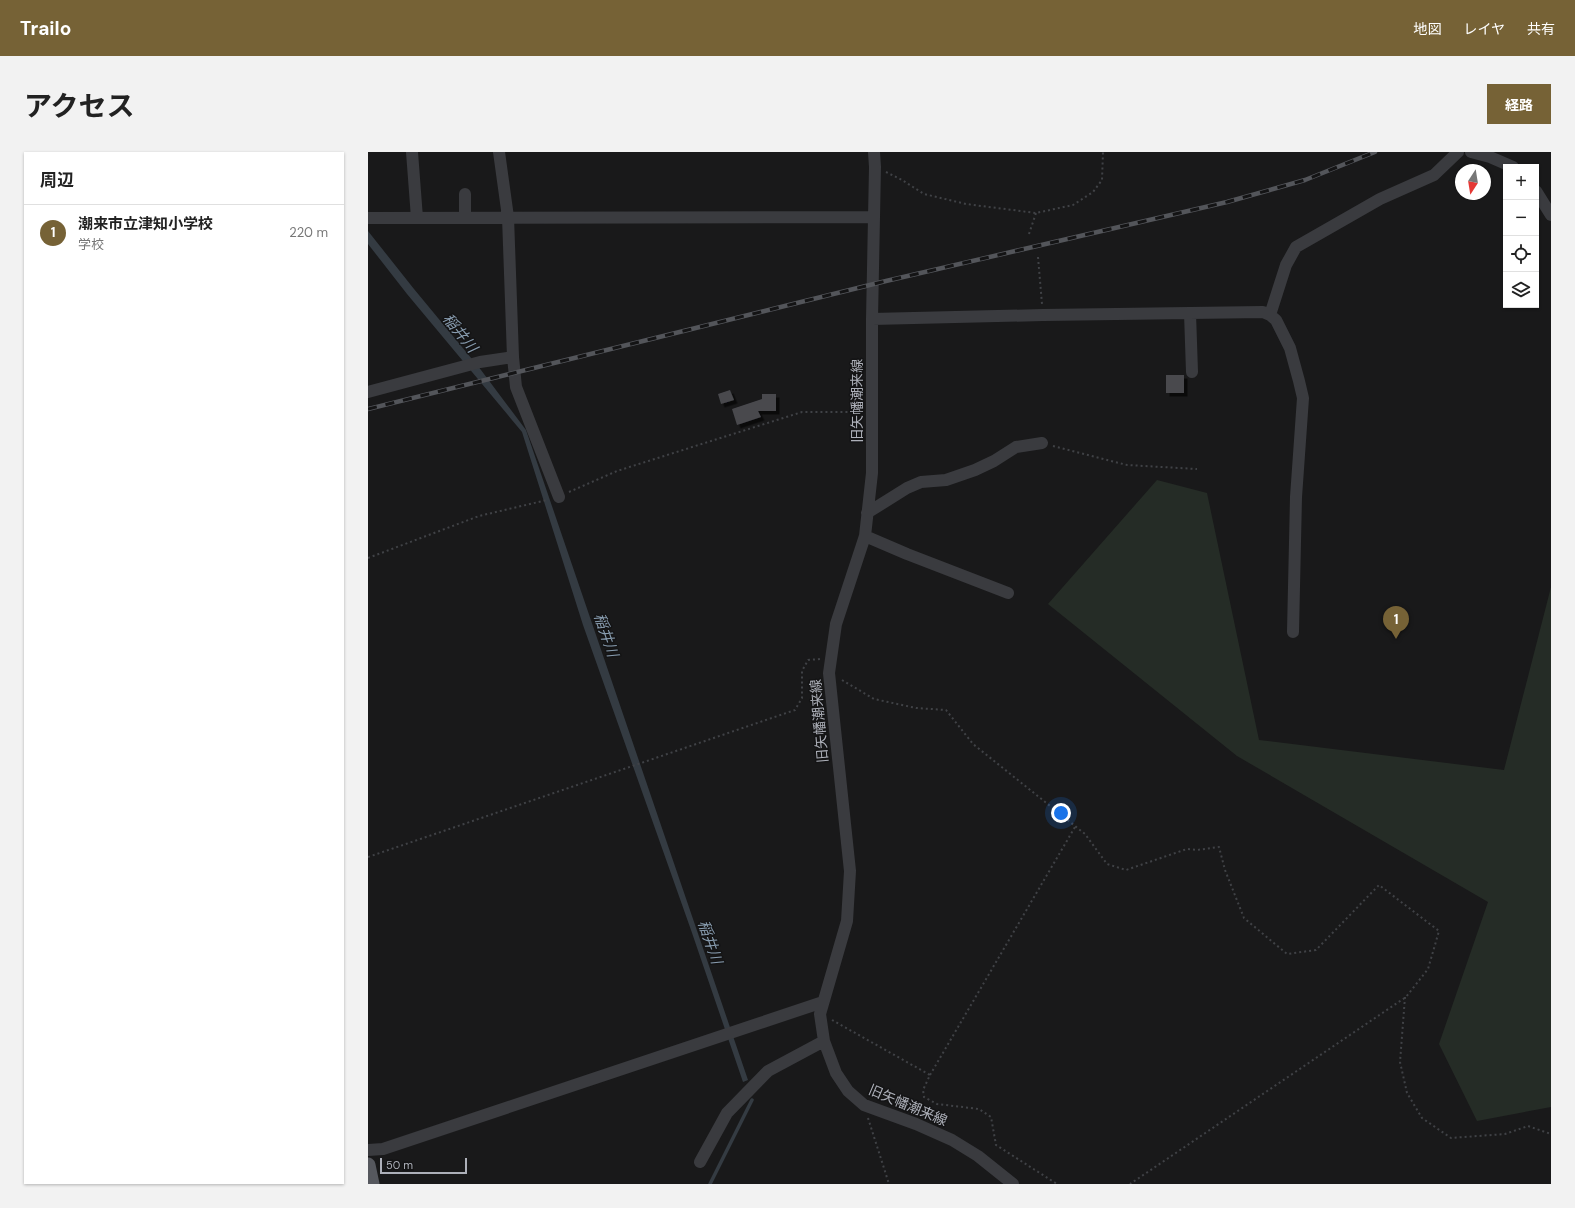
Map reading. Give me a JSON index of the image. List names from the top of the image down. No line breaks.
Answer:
{"streets":{"street":["旧矢幡潮来線"]},"water":["稲井川"],"scale_bar":"50 m","north":"bottom","page":{"header":"Trailo","nav":["地図","レイヤ","共有"],"title":"アクセス","buttons":"経路","heading":"周辺","map_buttons":["+","−"],"list":[{"mark":"1","name":"潮来市立津知小学校","note":"学校","value":"220 m"}],"pins":"1","scale":"50 m"}}
